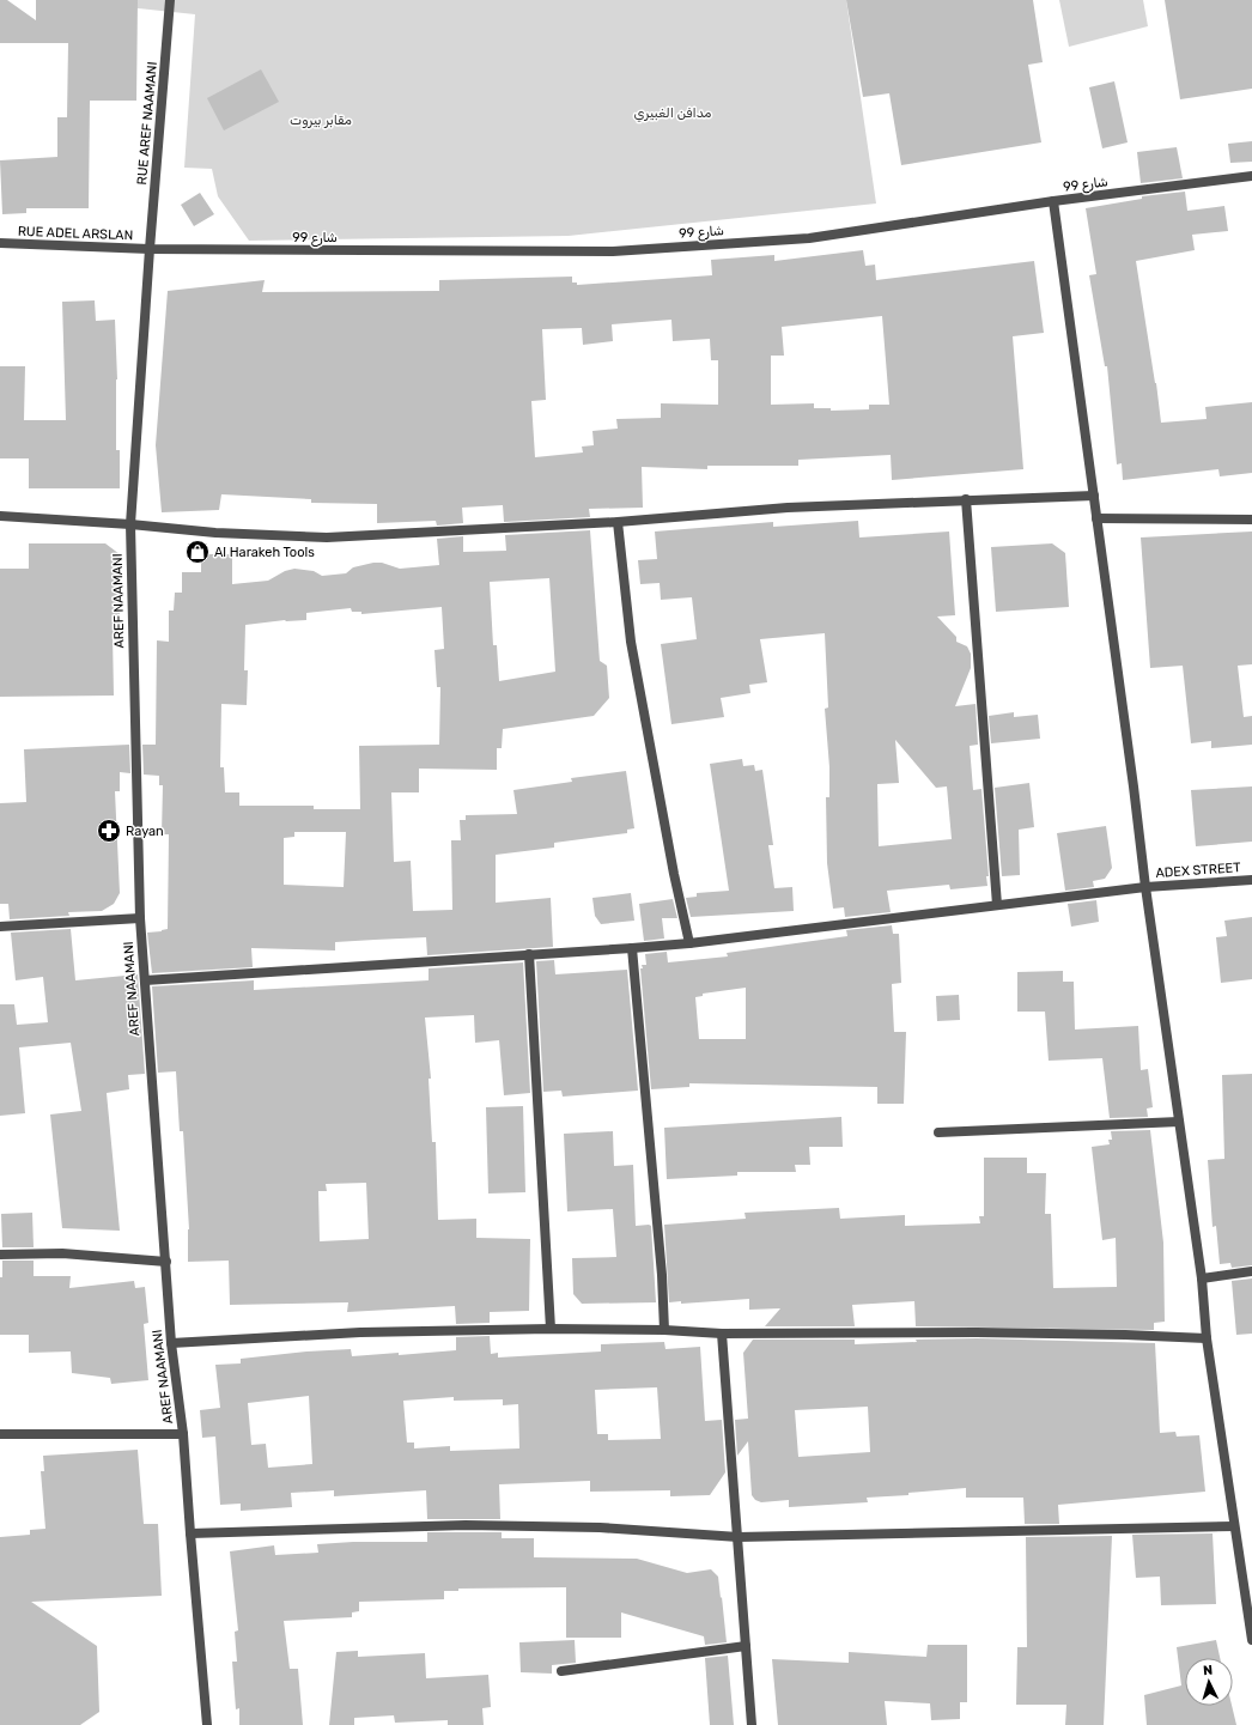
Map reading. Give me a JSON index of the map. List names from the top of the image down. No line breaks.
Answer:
{"streets":{"street":["RUE AREF NAAMANI","شارع 99","RUE ADEL ARSLAN","AREF NAAMANI","ADEX STREET"]},"crossings":[["RUE AREF NAAMANI","شارع 99"],["RUE AREF NAAMANI","RUE ADEL ARSLAN"],["RUE AREF NAAMANI","AREF NAAMANI"],["شارع 99","RUE ADEL ARSLAN"],["شارع 99","AREF NAAMANI"],["RUE ADEL ARSLAN","AREF NAAMANI"],["AREF NAAMANI","ADEX STREET"]],"parks":["مدافن الغبيري","مقابر بيروت"],"places":{"shop":["Al Harakeh Tools"],"pharmacy":["Rayan"]},"north":"top"}
